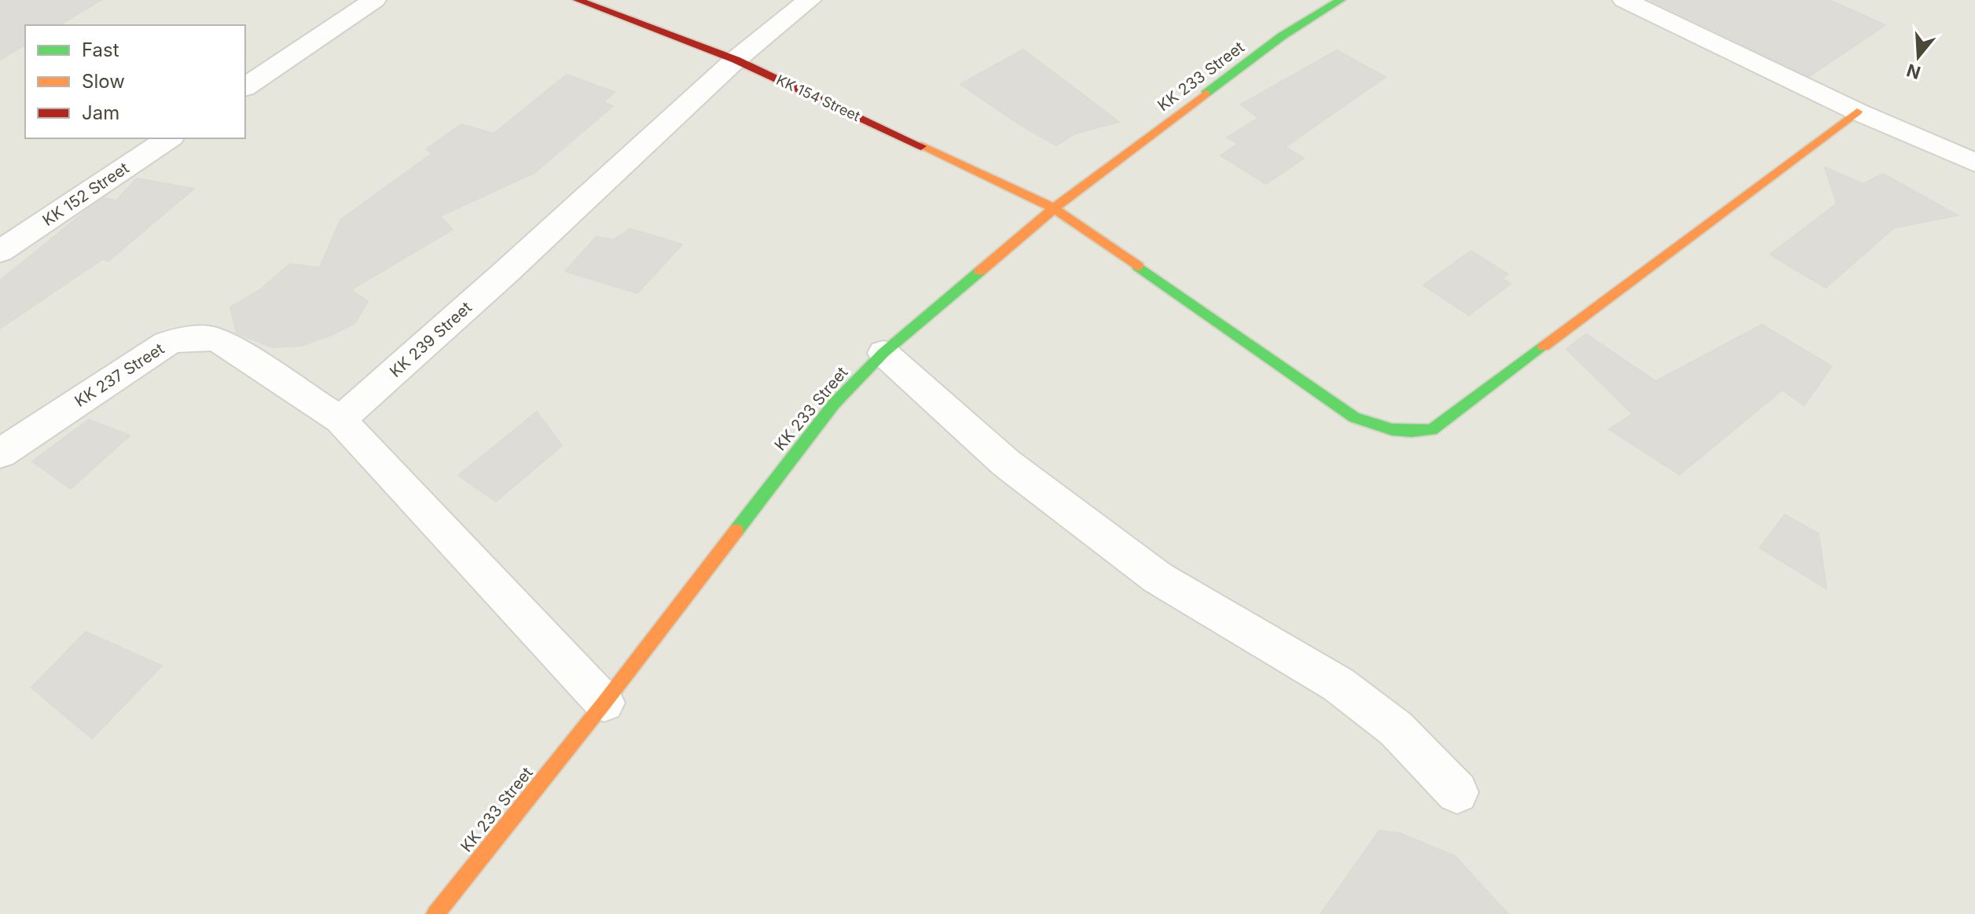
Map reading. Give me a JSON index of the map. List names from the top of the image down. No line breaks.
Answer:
{"streets":{"street":["KK 233 Street","KK 154 Street","KK 152 Street","KK 239 Street","KK 237 Street"]},"crossings":[["KK 233 Street","KK 154 Street"],["KK 154 Street","KK 239 Street"],["KK 239 Street","KK 237 Street"]],"legend":["Fast","Slow","Jam"],"north":"bottom"}
